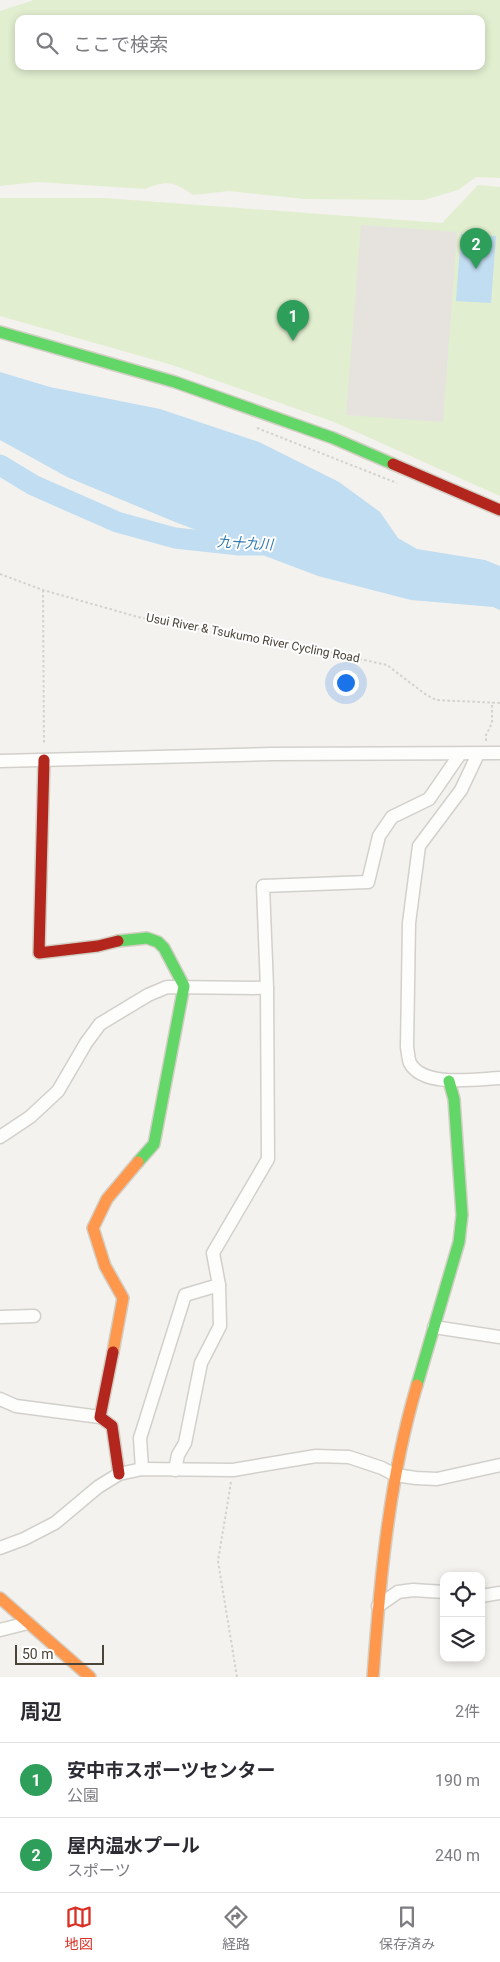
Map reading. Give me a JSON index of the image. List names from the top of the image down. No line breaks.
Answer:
{"streets":{"path":["Usui River & Tsukumo River Cycling Road"]},"water":["九十九川"],"scale_bar":"50 m","page":{"search":"ここで検索","pins":["2","1"],"scale":"50 m","heading":["周辺","2件"],"list":[{"mark":"1","name":"安中市スポーツセンター","note":"公園","value":"190 m"},{"mark":"2","name":"屋内温水プール","note":"スポーツ","value":"240 m"}],"nav":["地図","経路","保存済み"]}}
